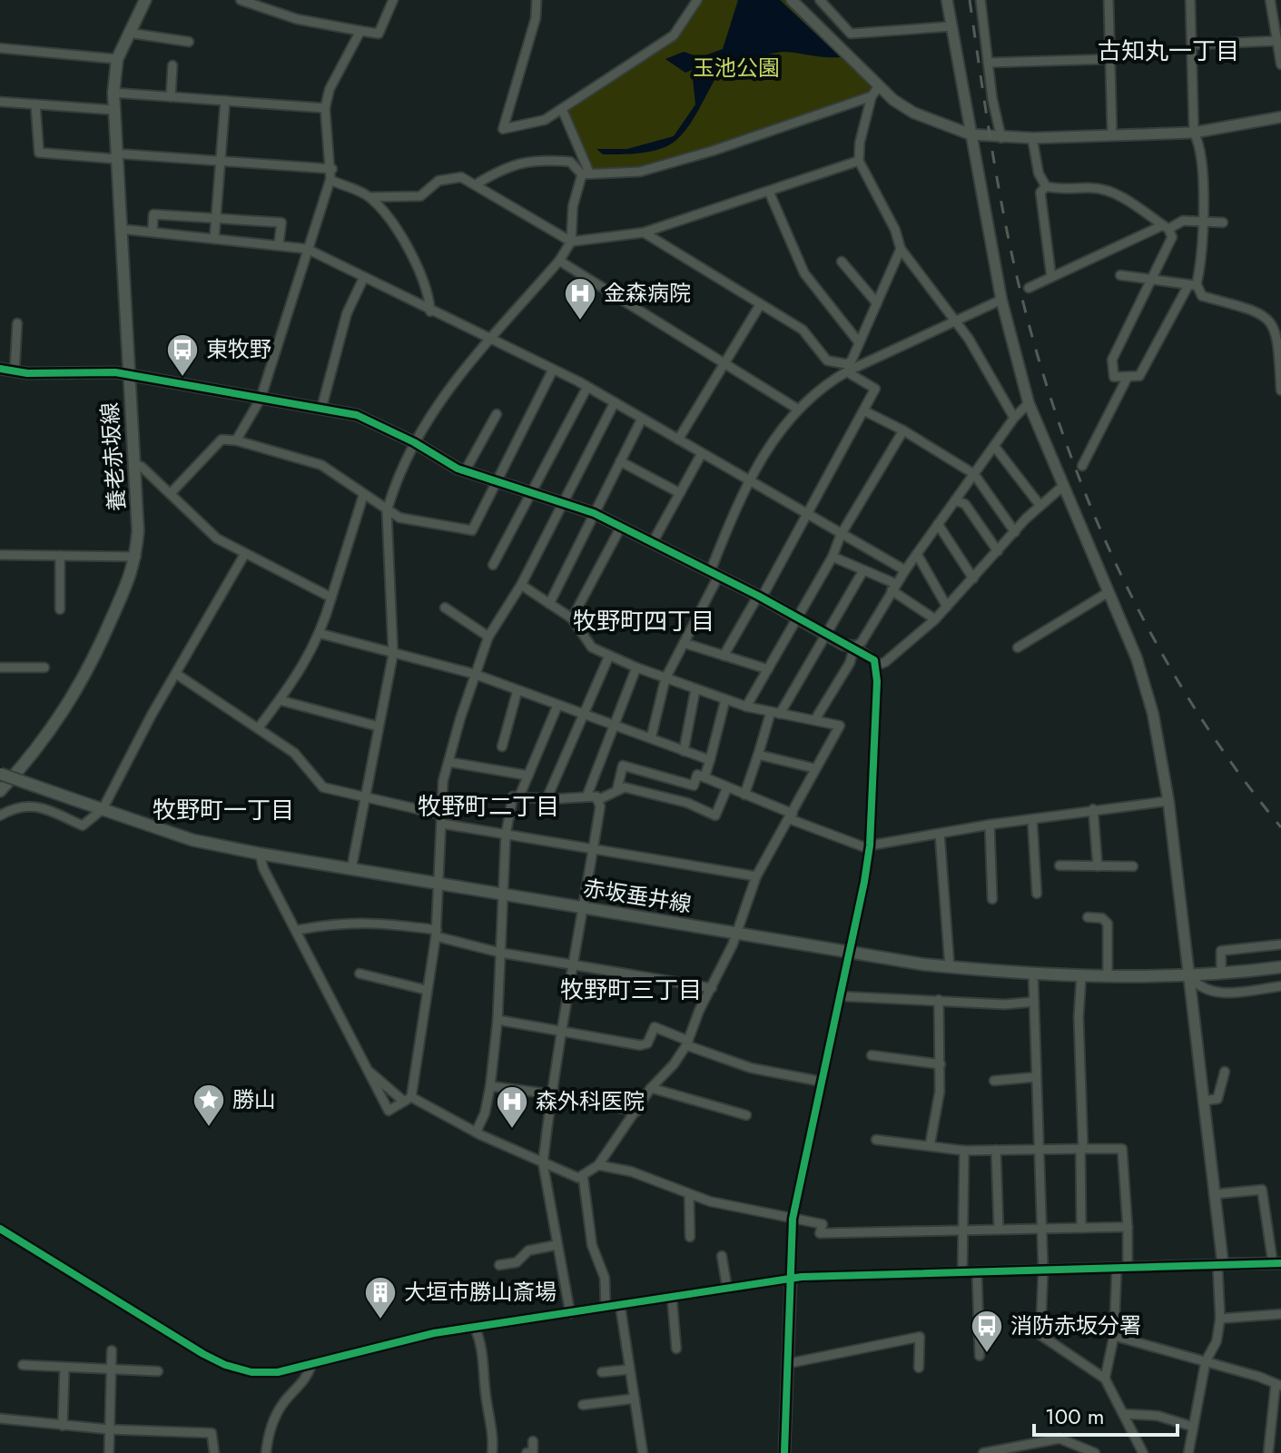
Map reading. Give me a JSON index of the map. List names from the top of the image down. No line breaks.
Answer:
{"streets":{"main road":["養老赤坂線","赤坂垂井線"]},"districts":["古知丸一丁目","牧野町四丁目","牧野町二丁目","牧野町一丁目","牧野町三丁目"],"parks":["玉池公園"],"places":{"hospital":["金森病院","森外科医院"],"bus stop":["東牧野","消防赤坂分署"],"place":["勝山"],"building":["大垣市勝山斎場"]},"scale_bar":"100 m"}
